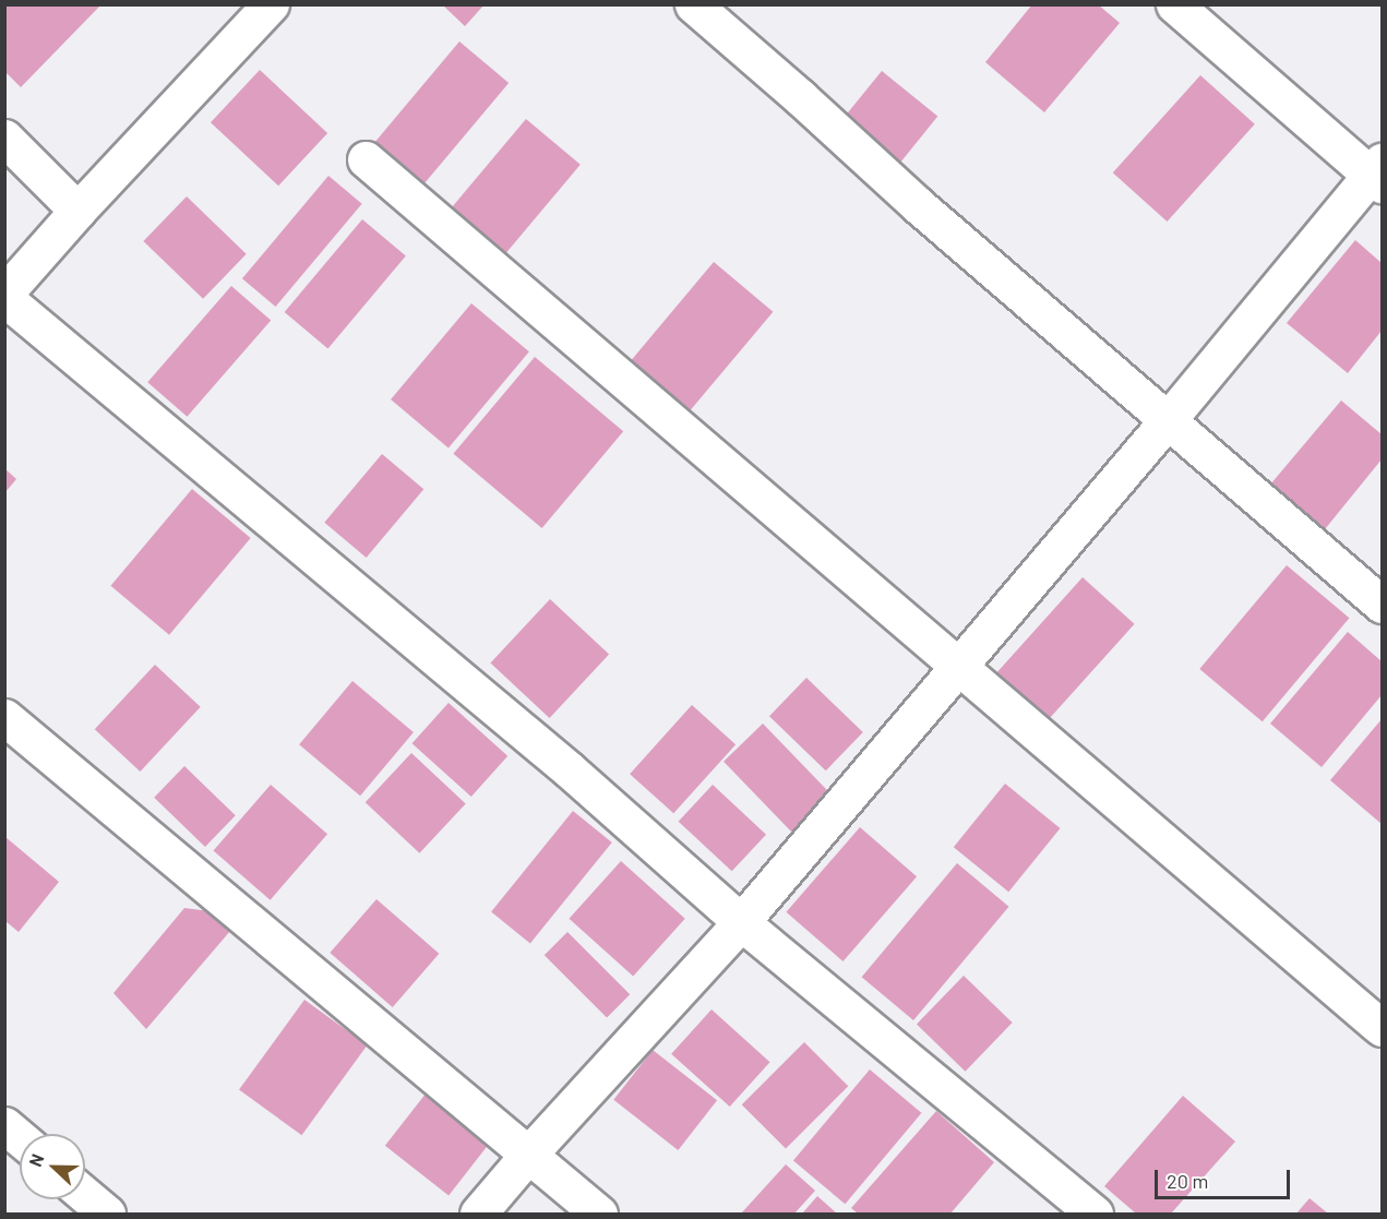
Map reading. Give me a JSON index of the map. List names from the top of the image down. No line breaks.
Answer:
{"scale_bar":"20 m","north":"left"}
